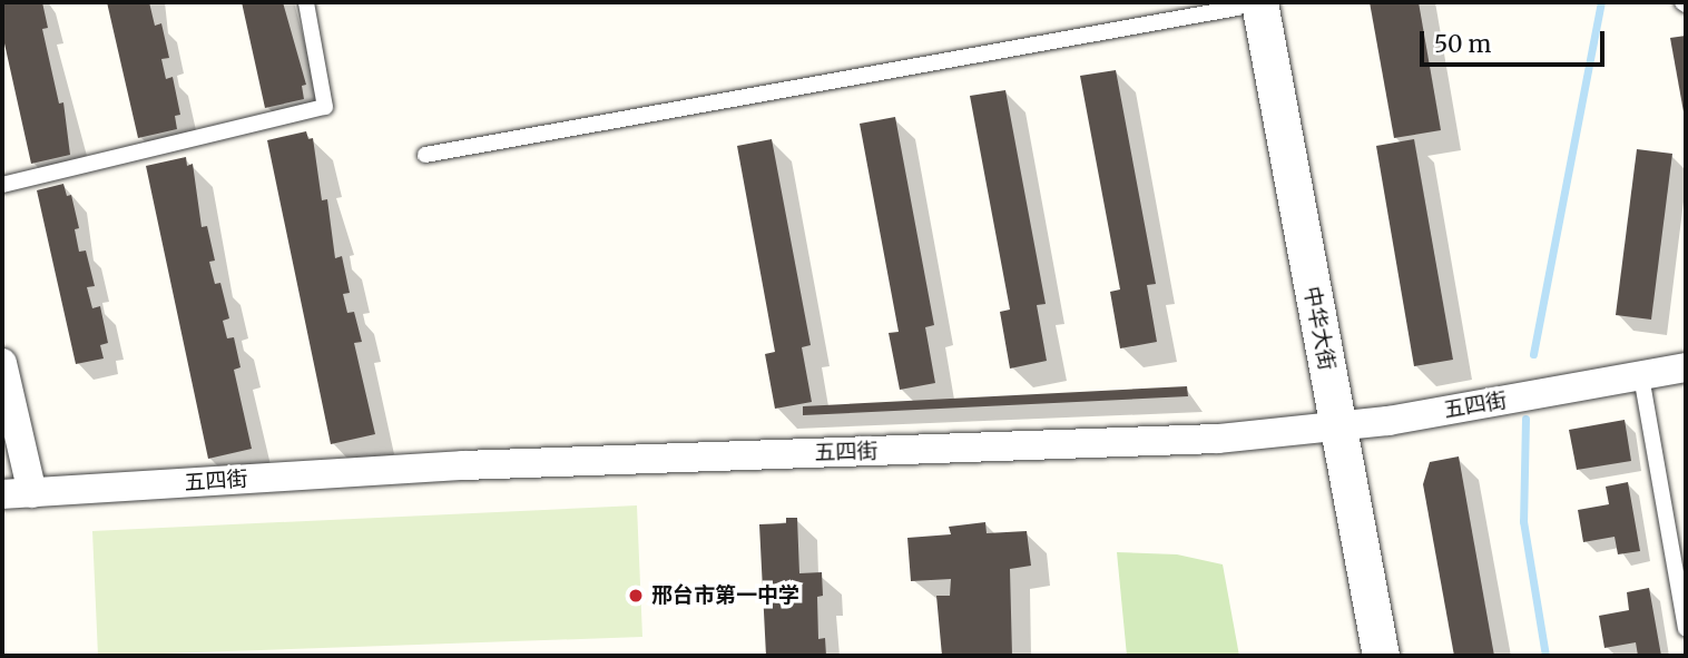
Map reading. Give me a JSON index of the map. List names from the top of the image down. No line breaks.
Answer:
{"streets":{"street":["中华大街","五四街"]},"crossings":[["中华大街","五四街"]],"places":["邢台市第一中学"],"scale_bar":"50 m"}
